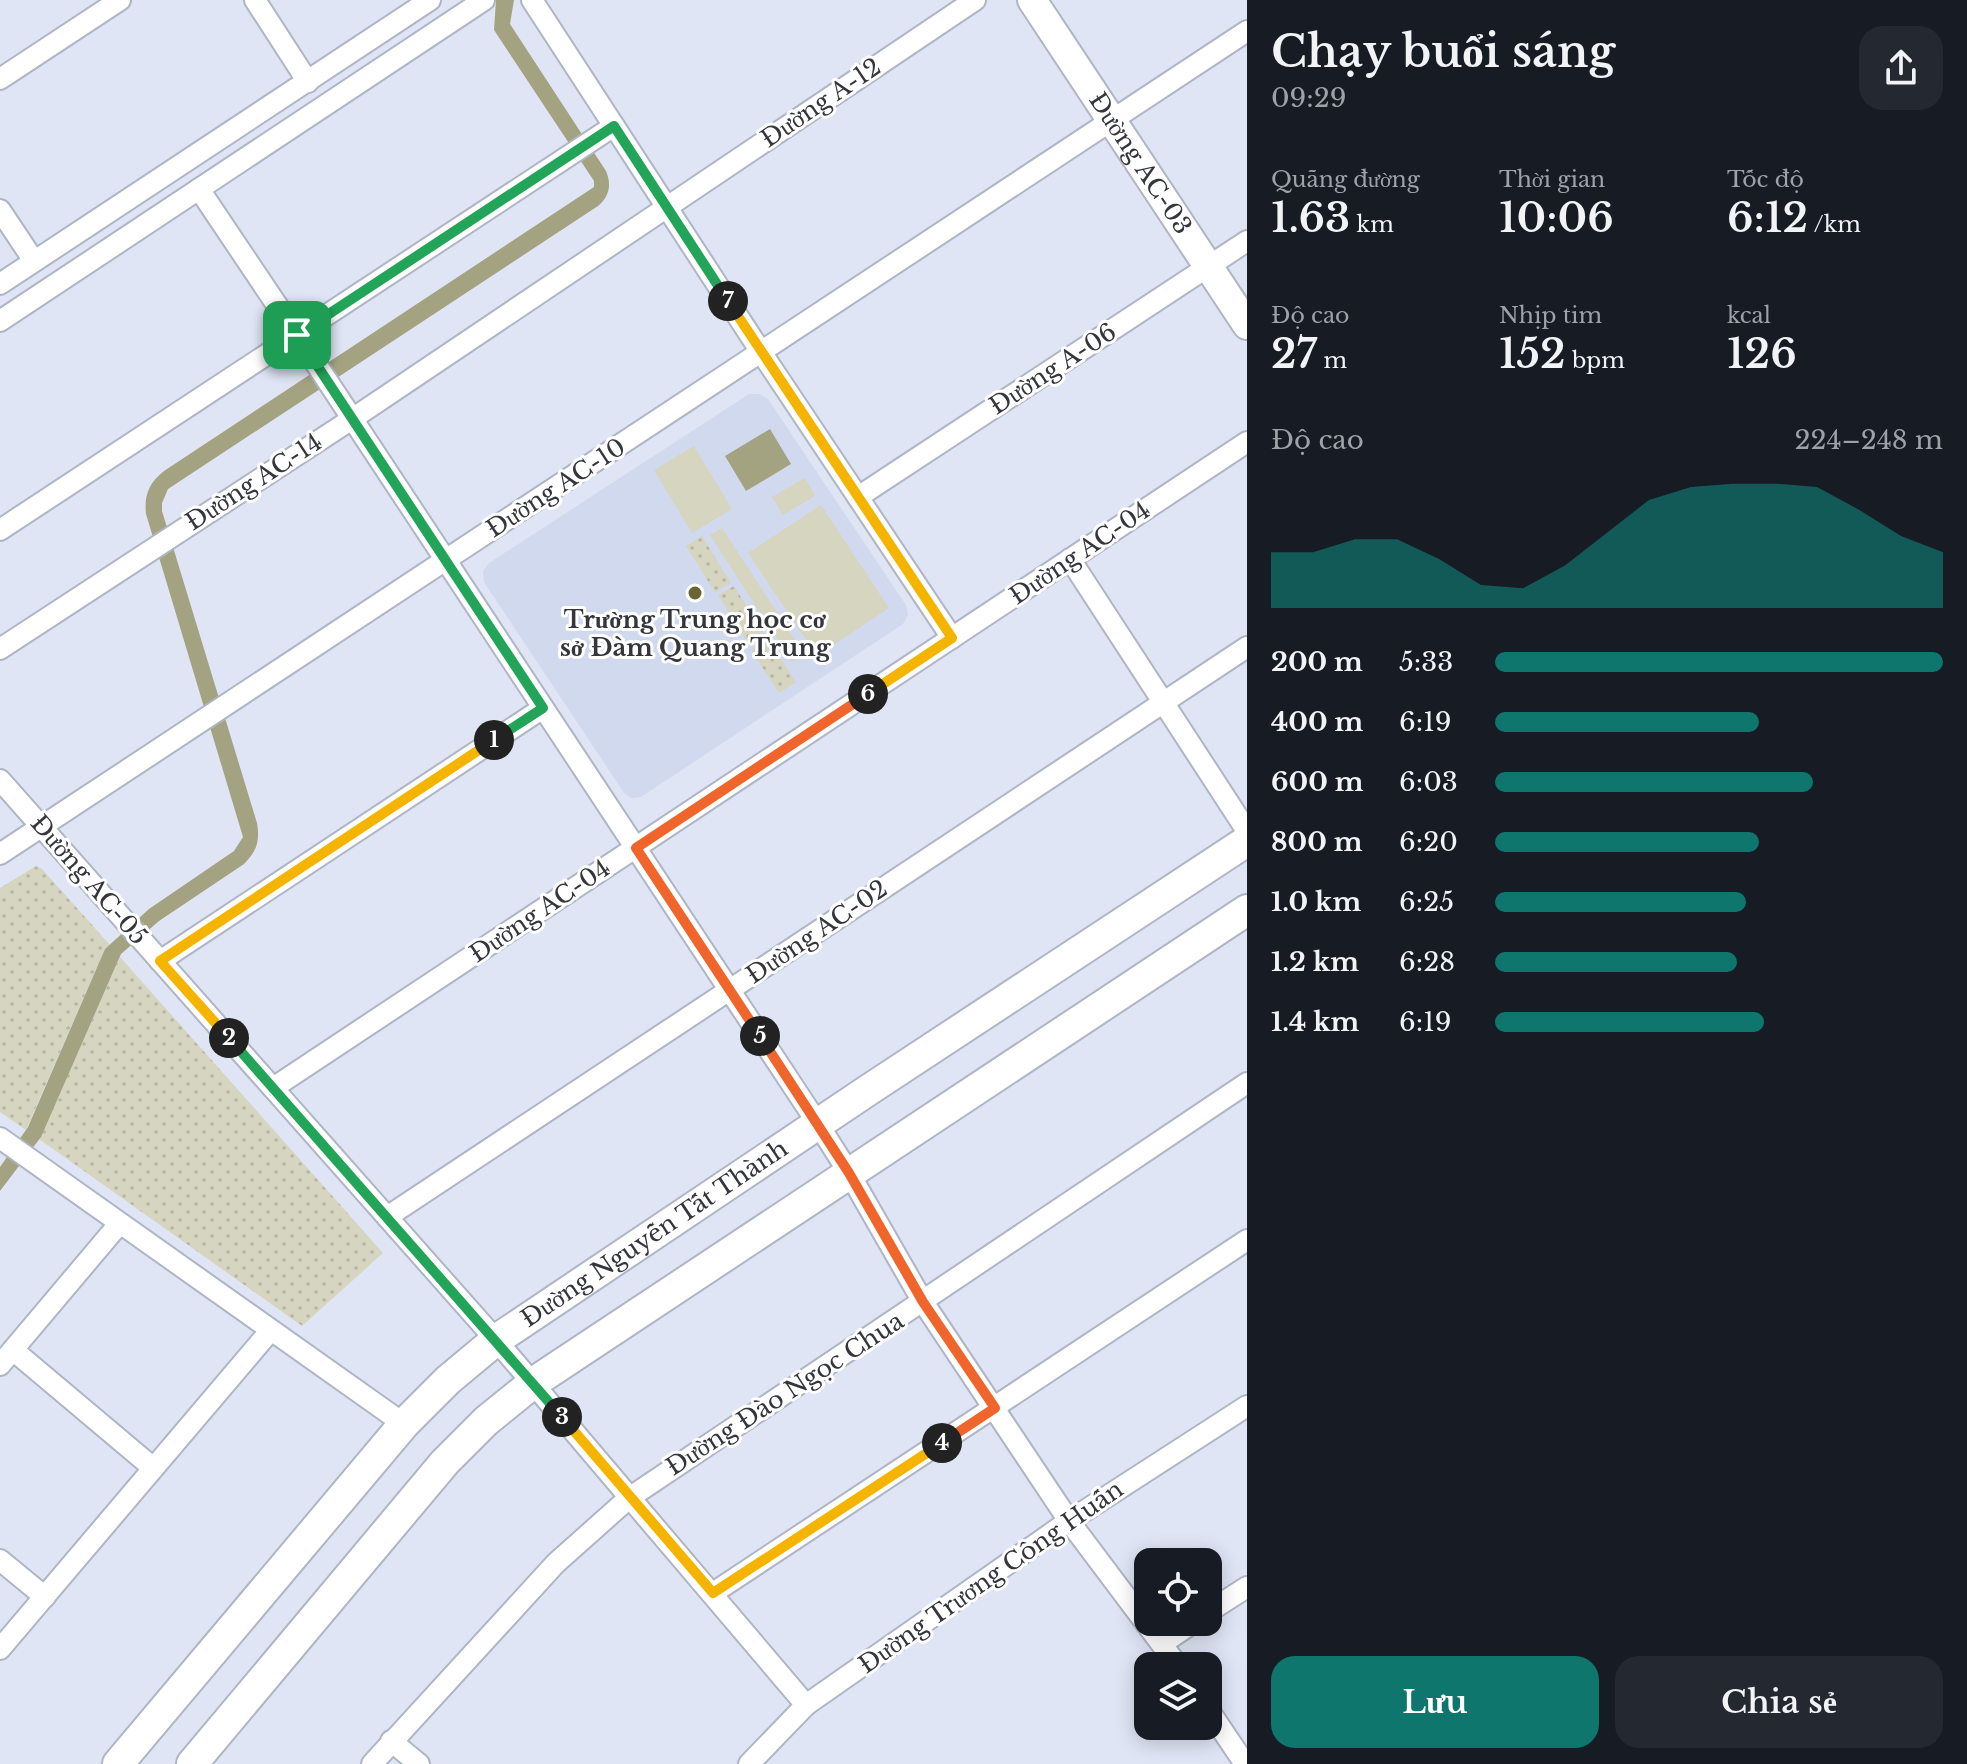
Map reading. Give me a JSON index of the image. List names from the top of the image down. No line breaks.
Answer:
{"streets":{"main road":["Đường Nguyễn Tất Thành"],"street":["Đường A-12","Đường AC-03","Đường A-06","Đường AC-14","Đường AC-10","Đường AC-04","Đường AC-05","Đường AC-02","Đường Đào Ngọc Chua","Đường Trương Công Huấn"]},"crossings":[["Đường A-12","Đường AC-14"],["Đường AC-03","Đường A-06"],["Đường AC-03","Đường AC-10"],["Đường AC-10","Đường AC-05"],["Đường AC-04","Đường AC-05"],["Đường AC-05","Đường AC-02"],["Đường AC-05","Đường Nguyễn Tất Thành"],["Đường AC-05","Đường Đào Ngọc Chua"],["Đường AC-05","Đường Trương Công Huấn"]],"places":["Trường Trung học cơ sở Đàm Quang Trung"],"page":{"heading":["Chạy buổi sáng","09:29"],"stats":[["Quãng đường","1.63 km"],["Thời gian","10:06"],["Tốc độ","6:12 /km"],["Độ cao","27 m"],["Nhịp tim","152 bpm"],["kcal","126"]],"pins":["7","6","1","5","2","3","4"],"chart":["Độ cao","224–248 m"],"list":[{"name":"200 m","note":"5:33"},{"name":"400 m","note":"6:19"},{"name":"600 m","note":"6:03"},{"name":"800 m","note":"6:20"},{"name":"1.0 km","note":"6:25"},{"name":"1.2 km","note":"6:28"},{"name":"1.4 km","note":"6:19"}],"buttons":["Lưu","Chia sẻ"]}}
